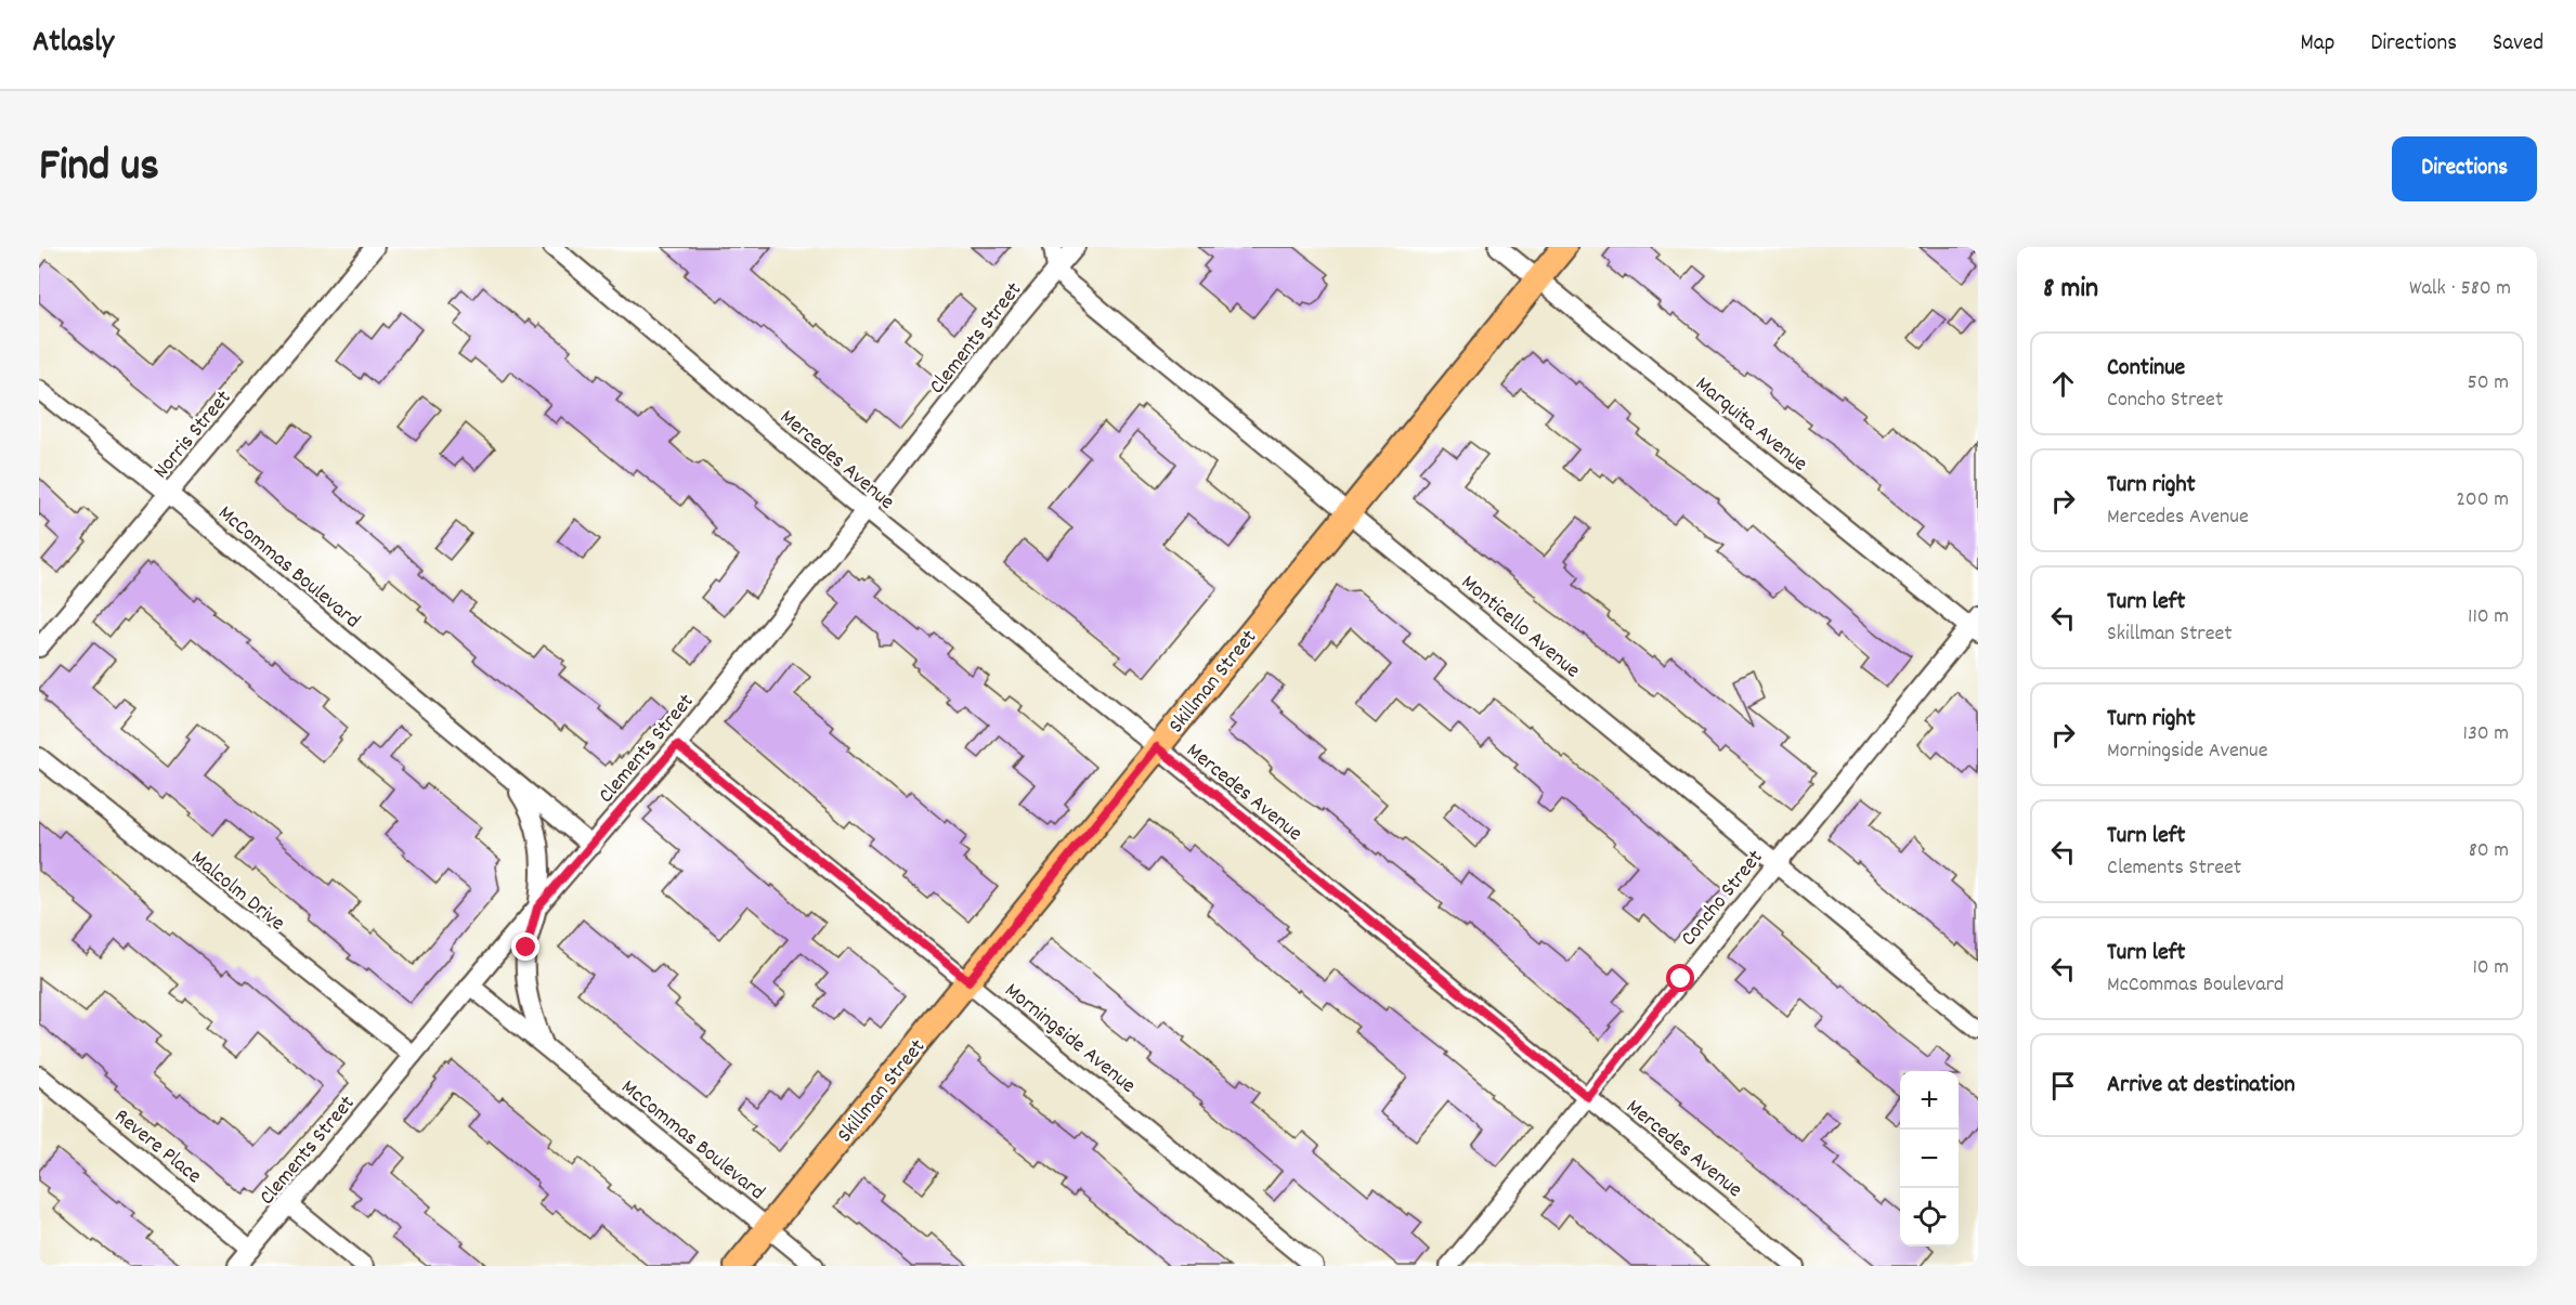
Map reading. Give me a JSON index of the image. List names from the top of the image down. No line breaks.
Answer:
{"streets":{"main road":["Skillman Street"],"street":["Clements Street","Marquita Avenue","Norris Street","Mercedes Avenue","McCommas Boulevard","Monticello Avenue","Malcolm Drive","Concho Street","Morningside Avenue","Revere Place"]},"crossings":[["Clements Street","Mercedes Avenue"],["Clements Street","McCommas Boulevard"],["Clements Street","Monticello Avenue"],["Clements Street","Malcolm Drive"],["Clements Street","Morningside Avenue"],["Clements Street","Revere Place"],["Marquita Avenue","Skillman Street"],["Marquita Avenue","Concho Street"],["Norris Street","McCommas Boulevard"],["Mercedes Avenue","Skillman Street"],["Mercedes Avenue","Concho Street"],["McCommas Boulevard","Skillman Street"],["Monticello Avenue","Skillman Street"],["Monticello Avenue","Concho Street"],["Skillman Street","Morningside Avenue"]],"page":{"header":"Atlasly","nav":["Map","Directions","Saved"],"title":"Find us","buttons":"Directions","heading":["8 min","Walk · 580 m"],"list":[["Continue","Concho Street","50 m"],["Turn right","Mercedes Avenue","200 m"],["Turn left","Skillman Street","110 m"],["Turn right","Morningside Avenue","130 m"],["Turn left","Clements Street","80 m"],["Turn left","McCommas Boulevard","10 m"],"Arrive at destination"],"map_buttons":["+","−"]}}
